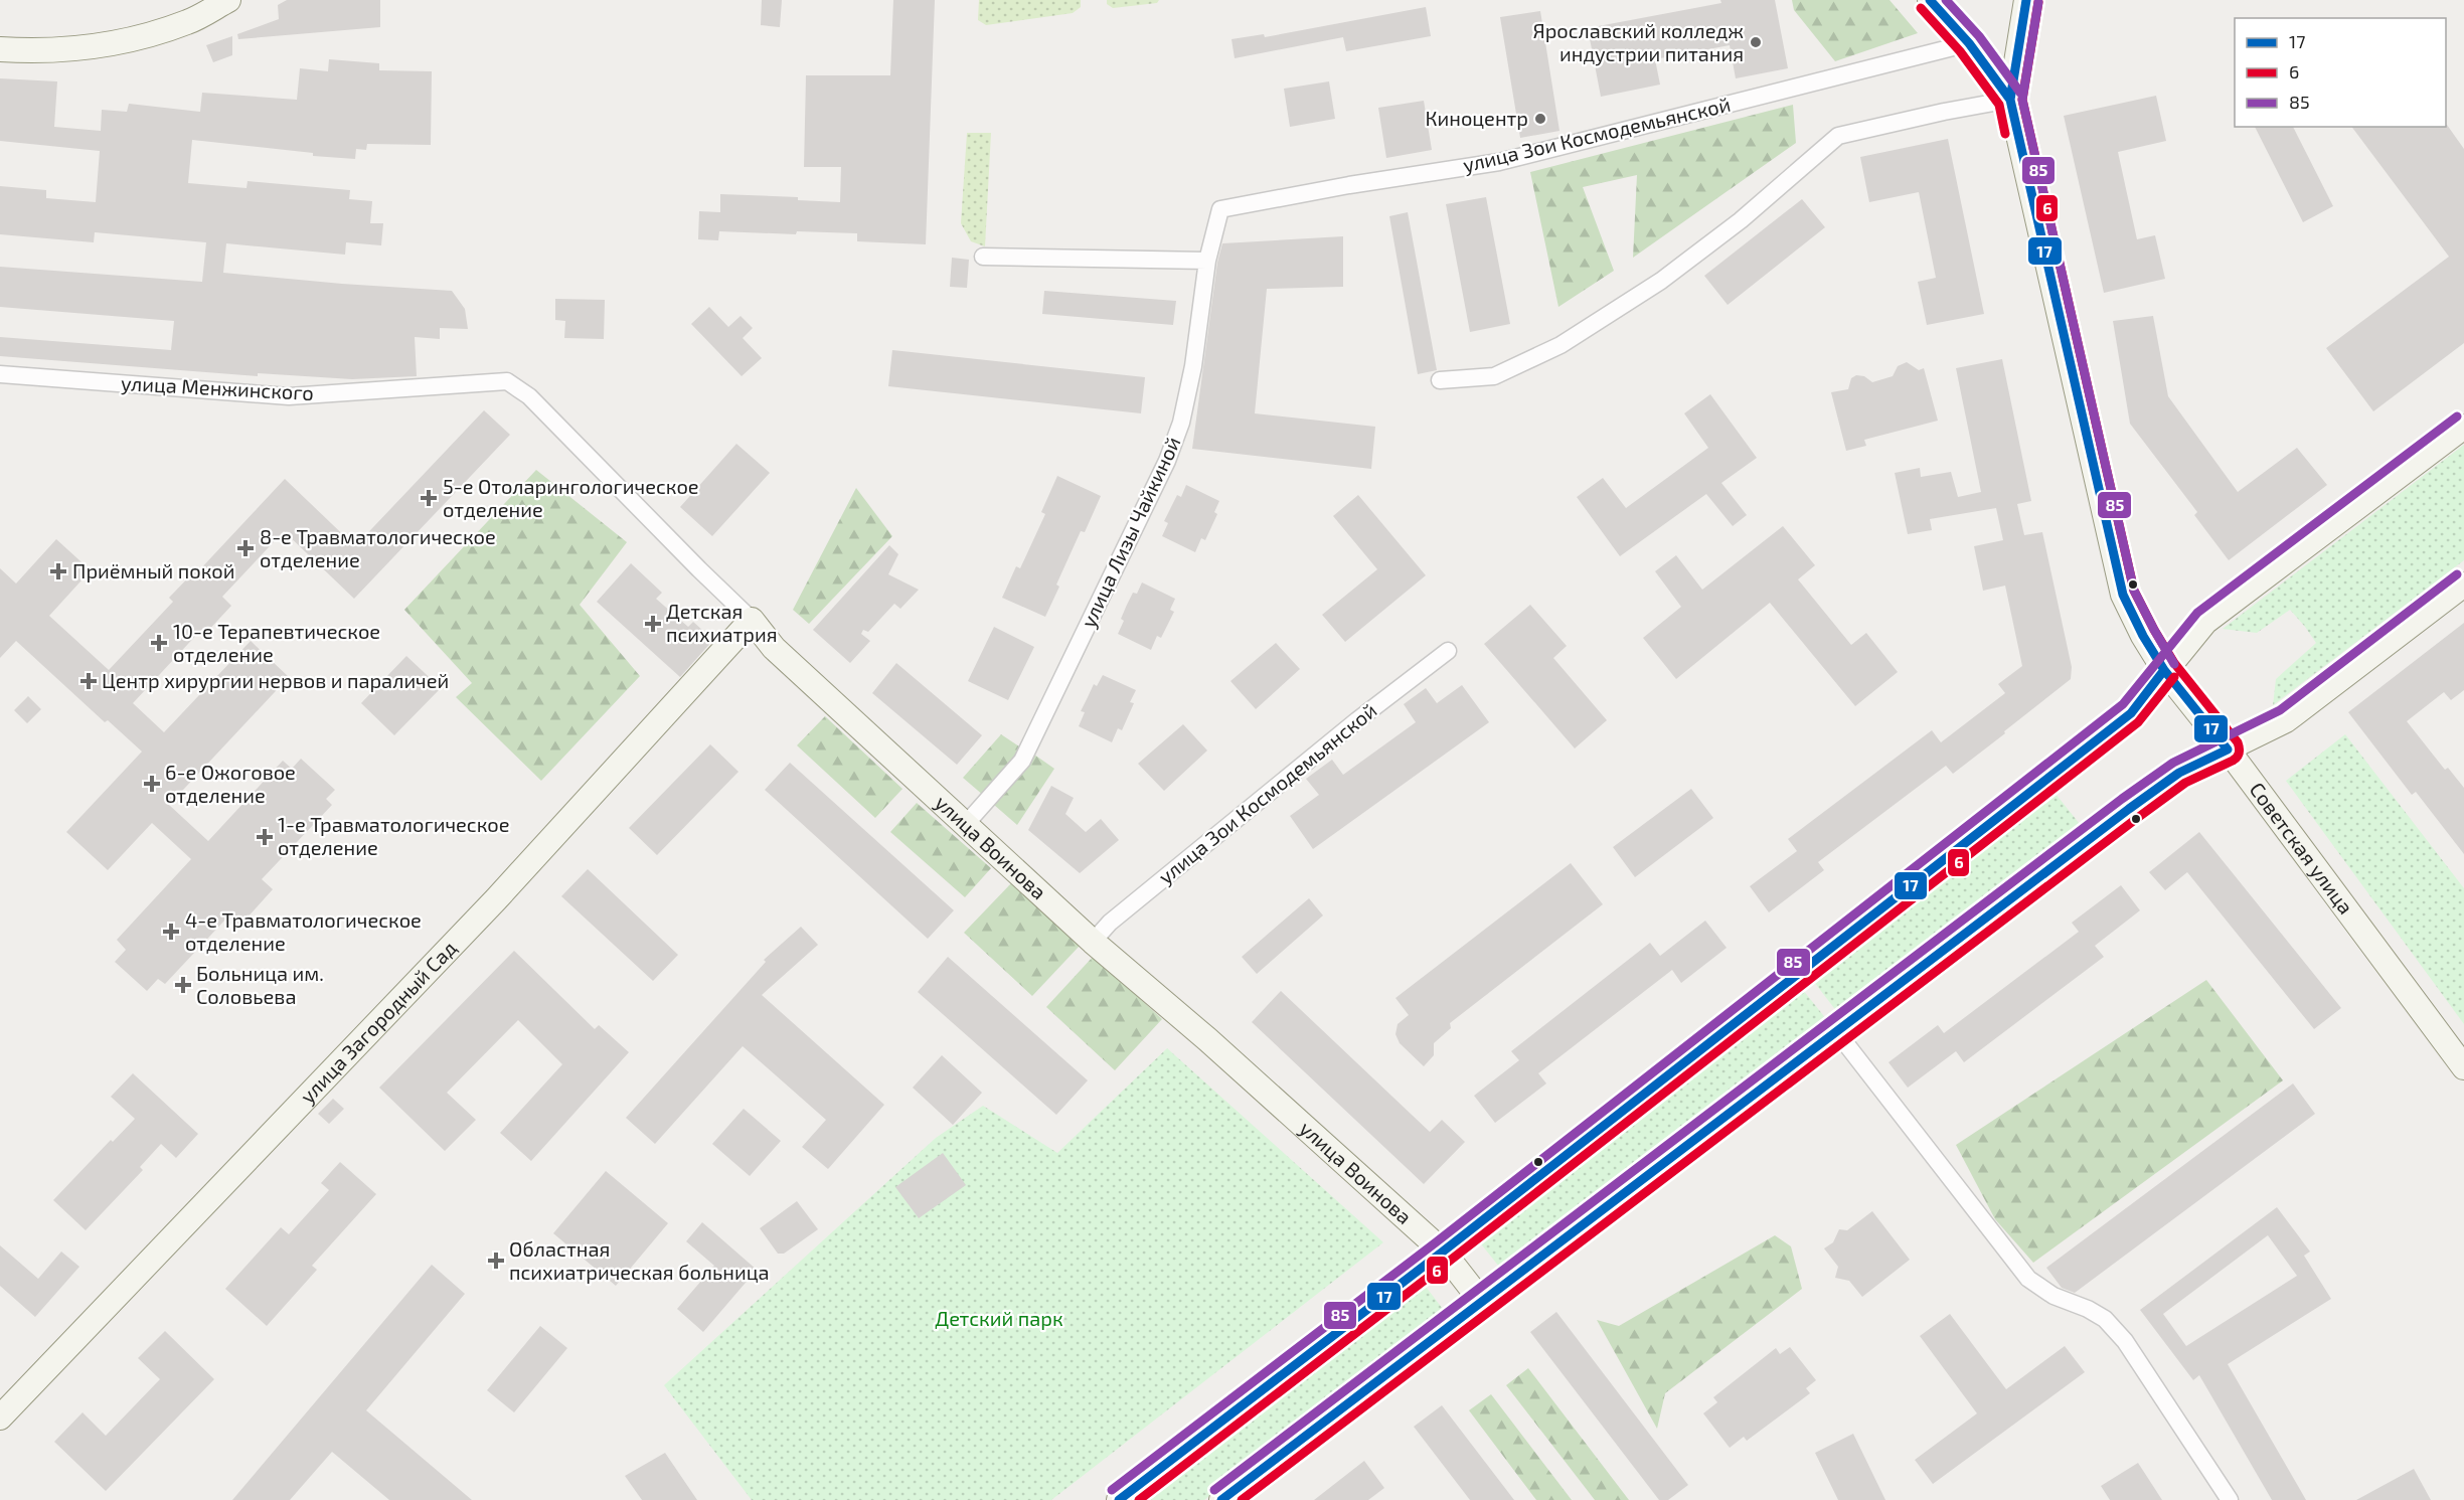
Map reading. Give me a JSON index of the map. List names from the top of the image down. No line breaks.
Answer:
{"streets":{"main road":["улица Воинова","Советская улица","улица Загородный Сад"],"street":["улица Зои Космодемьянской","улица Менжинского","улица Лизы Чайкиной"]},"crossings":[["улица Зои Космодемьянской","улица Лизы Чайкиной"],["улица Зои Космодемьянской","улица Воинова"],["улица Зои Космодемьянской","Советская улица"],["улица Менжинского","улица Воинова"],["улица Лизы Чайкиной","улица Воинова"],["улица Воинова","улица Загородный Сад"]],"parks":["Детский парк"],"places":{"other":["Ярославский колледж индустрии питания","Киноцентр"],"health":["5-е Отоларингологическое отделение","8-е Травматологическое отделение","Приёмный покой","Детская психиатрия","10-е Терапевтическое отделение","Центр хирургии нервов и параличей","6-е Ожоговое отделение","1-е Травматологическое отделение","4-е Травматологическое отделение","Больница им. Соловьева","Областная психиатрическая больница"]},"lines":["transit line 17","transit line 85","transit line 6"],"legend":["17","6","85"]}
